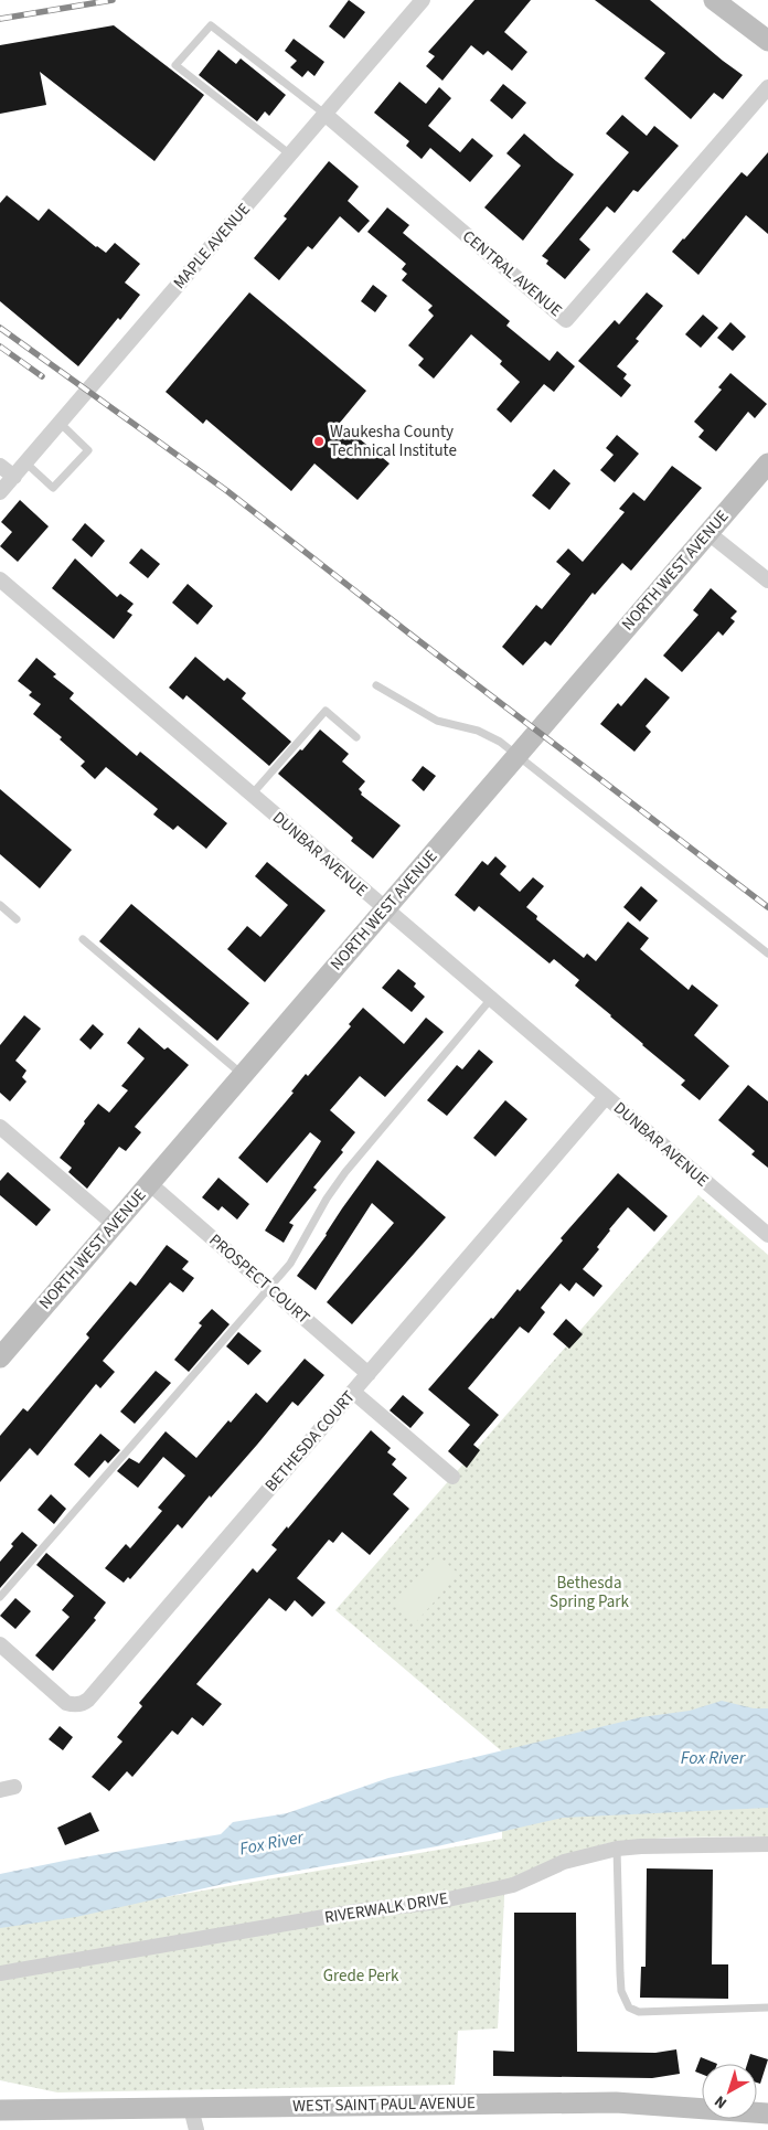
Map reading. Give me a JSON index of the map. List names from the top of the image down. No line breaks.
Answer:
{"streets":{"street":["MAPLE AVENUE","CENTRAL AVENUE","NORTH WEST AVENUE","DUNBAR AVENUE","PROSPECT COURT","BETHESDA COURT","RIVERWALK DRIVE","WEST SAINT PAUL AVENUE"]},"crossings":[["MAPLE AVENUE","CENTRAL AVENUE"],["NORTH WEST AVENUE","DUNBAR AVENUE"],["NORTH WEST AVENUE","PROSPECT COURT"],["DUNBAR AVENUE","BETHESDA COURT"],["PROSPECT COURT","BETHESDA COURT"]],"water":["Fox River"],"parks":["Bethesda Spring Park","Grede Perk"],"places":["Waukesha County Technical Institute"],"north":"bottom left"}
